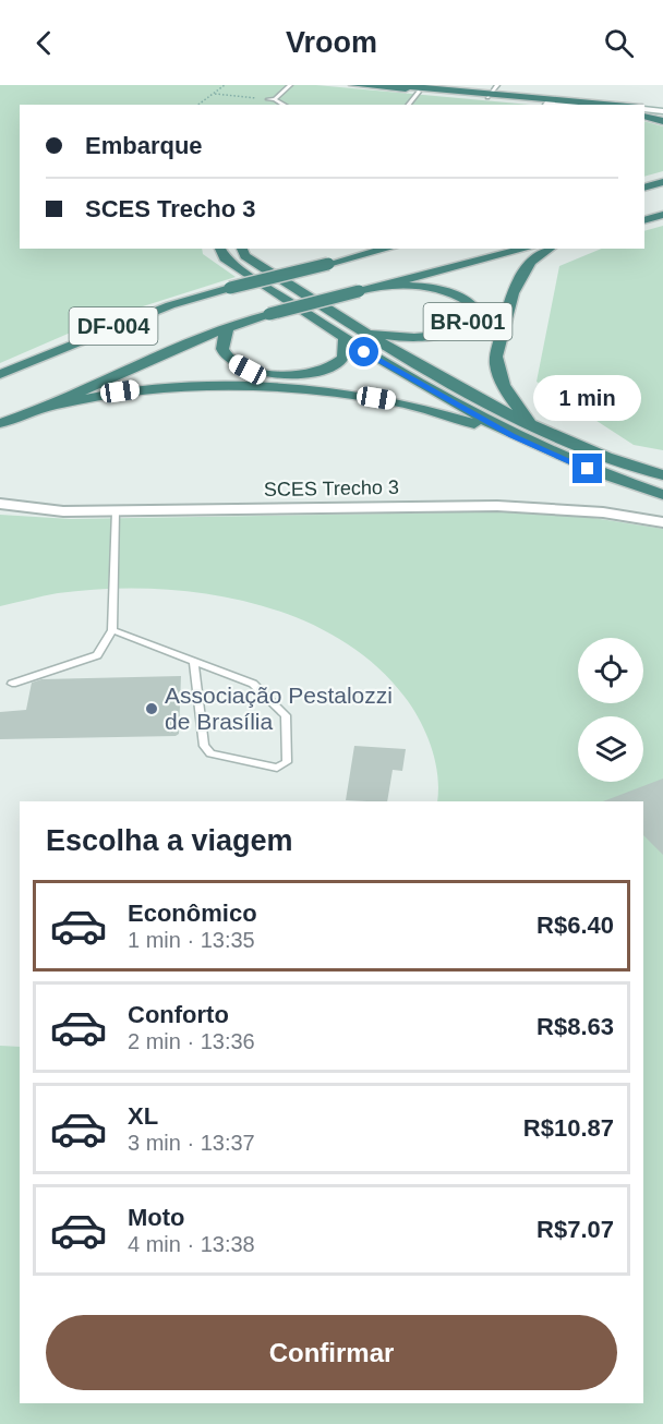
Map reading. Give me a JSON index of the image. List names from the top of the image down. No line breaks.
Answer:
{"streets":{"highway":["BR-001","DF-004"],"street":["SCES Trecho 3"]},"crossings":[["BR-001","DF-004"]],"places":["Associação Pestalozzi de Brasília"],"page":{"header":"Vroom","banner":["Embarque","SCES Trecho 3"],"bubble":"1 min","heading":"Escolha a viagem","list":[{"name":"Econômico","note":"1 min · 13:35","value":"R$6.40"},{"name":"Conforto","note":"2 min · 13:36","value":"R$8.63"},{"name":"XL","note":"3 min · 13:37","value":"R$10.87"},{"name":"Moto","note":"4 min · 13:38","value":"R$7.07"}],"buttons":"Confirmar"}}
